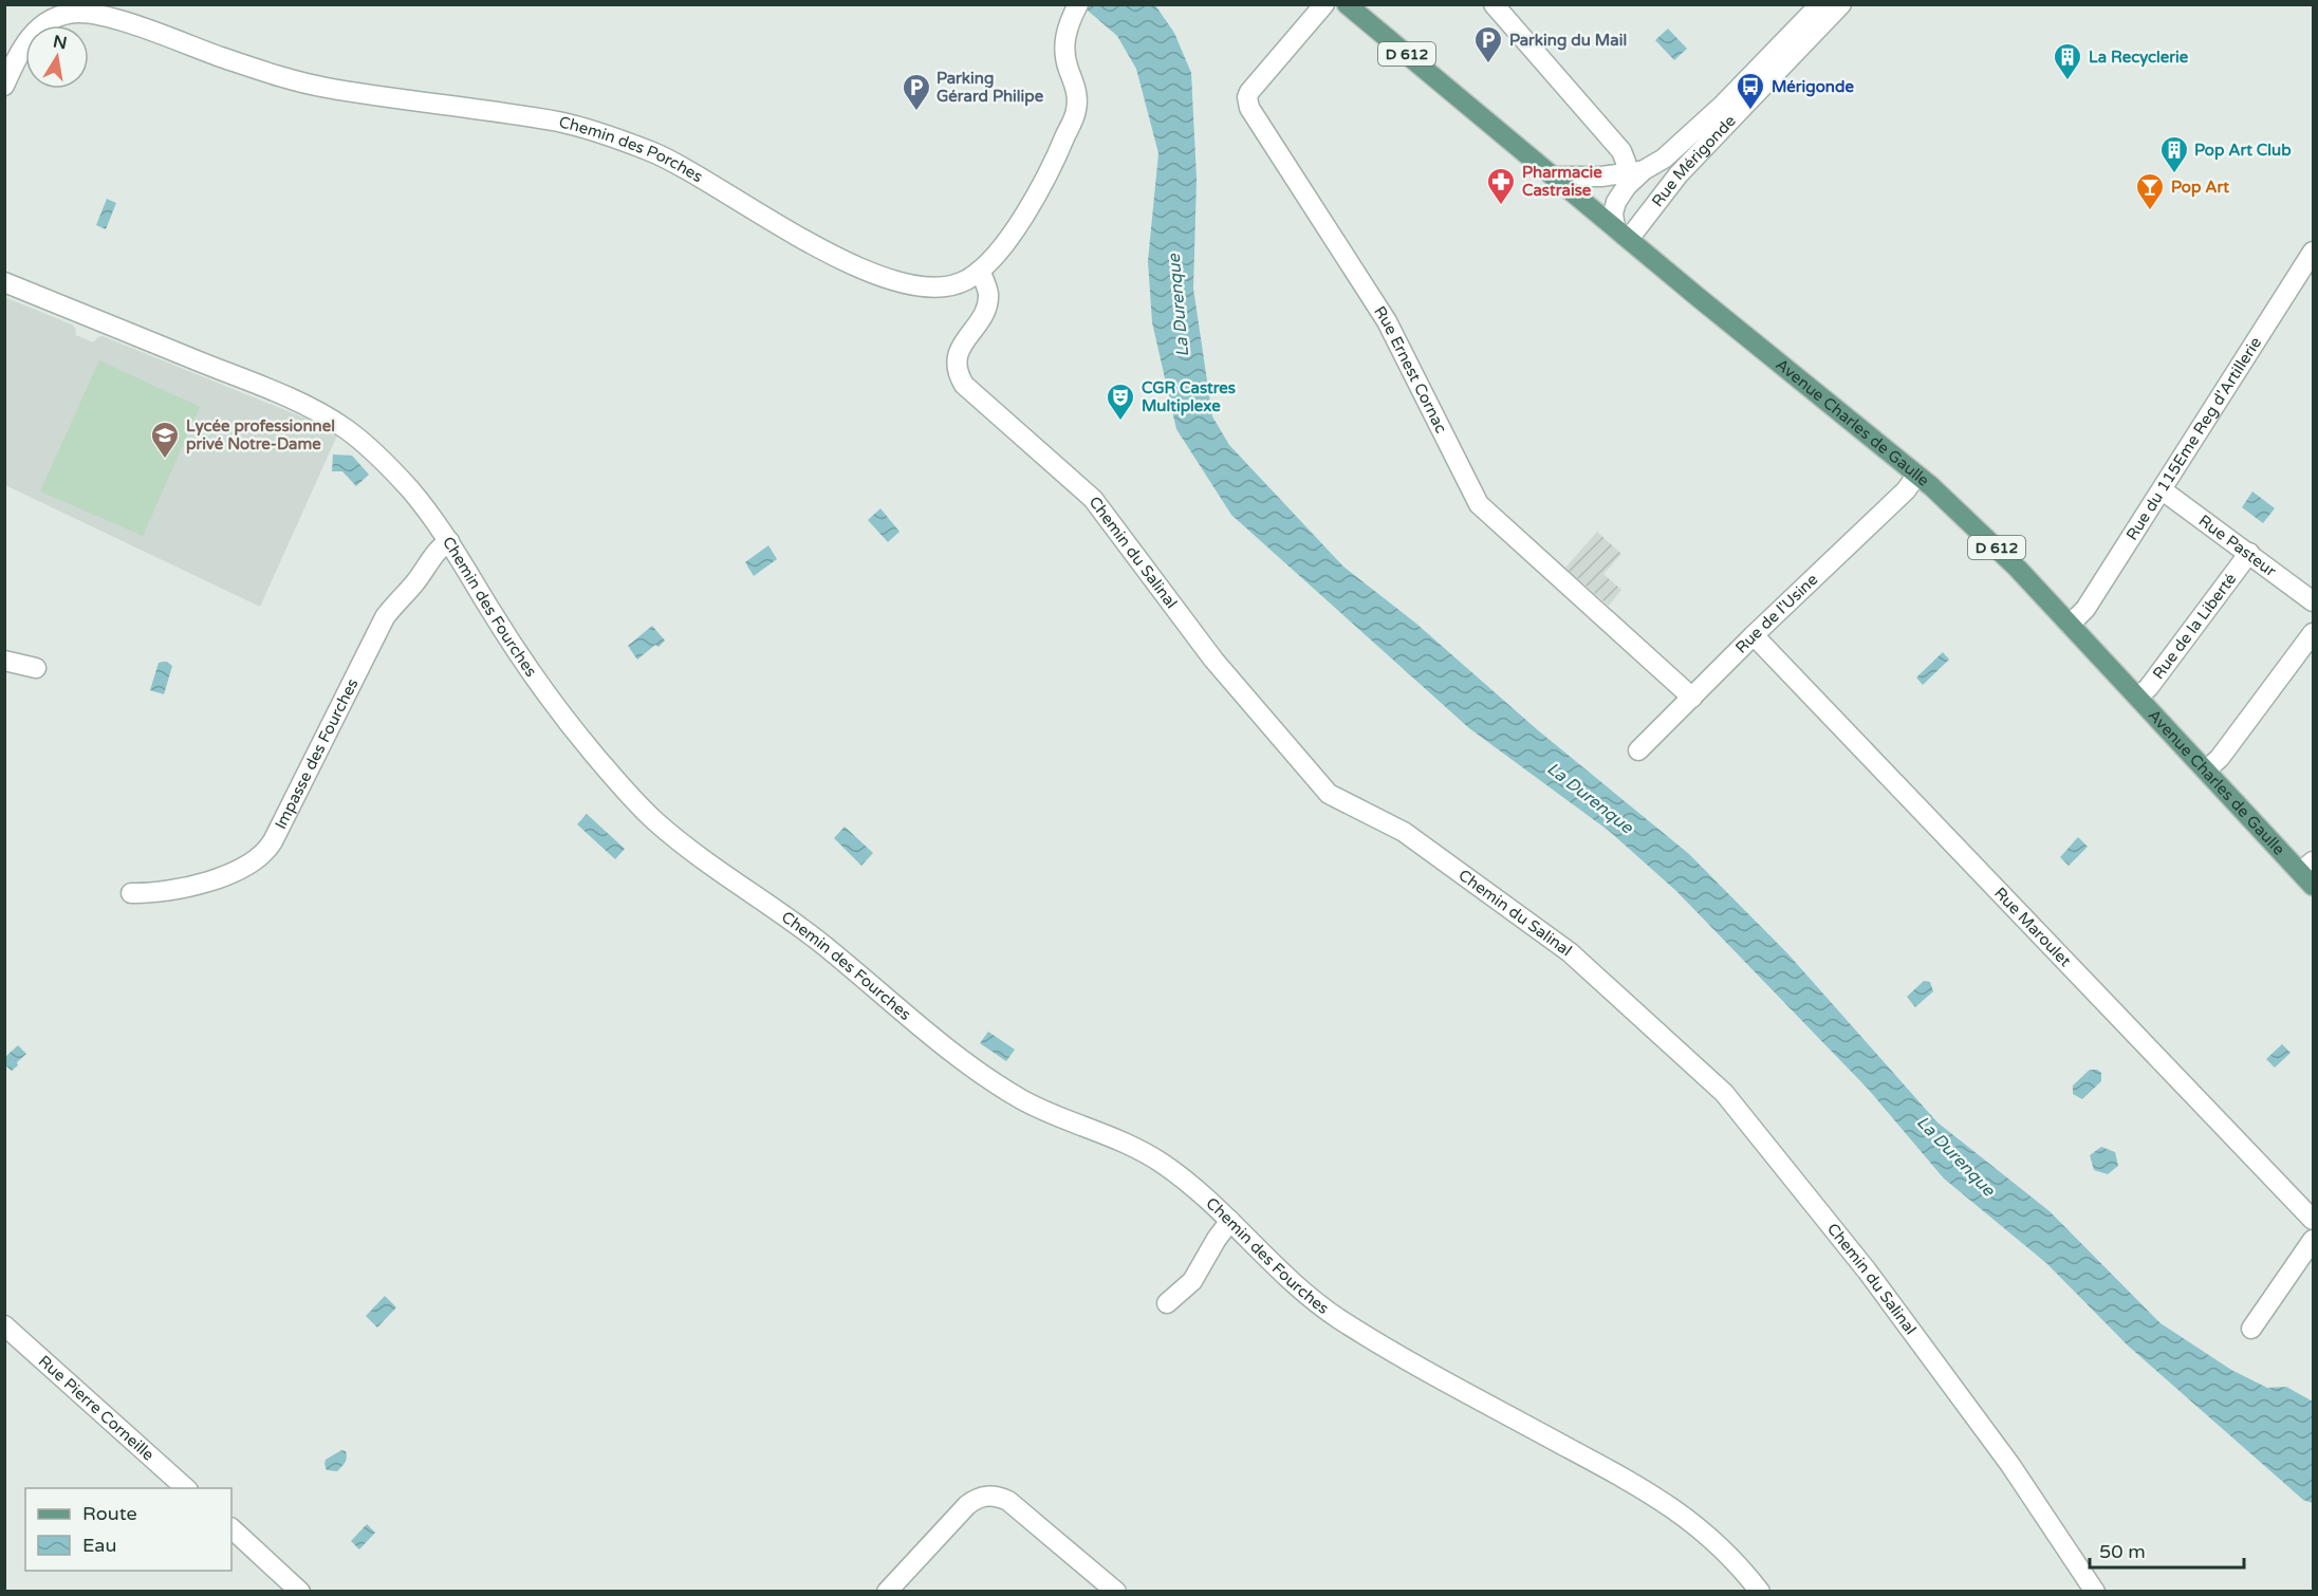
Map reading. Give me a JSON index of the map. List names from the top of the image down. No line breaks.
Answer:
{"streets":{"main road":["D 612","Avenue Charles de Gaulle"],"street":["Chemin des Porches","Rue Mérigonde","Rue Ernest Cornac","Rue du 115Eme Reg d'Artillerie","Rue Pasteur","Chemin du Salinal","Chemin des Fourches","Rue de l'Usine","Rue de la Liberté","Impasse des Fourches","Rue Maroulet","Rue Pierre Corneille"]},"crossings":[["Chemin des Porches","Chemin du Salinal"],["Rue Mérigonde","Avenue Charles de Gaulle"],["Rue Ernest Cornac","Rue de l'Usine"],["Avenue Charles de Gaulle","Rue du 115Eme Reg d'Artillerie"],["Avenue Charles de Gaulle","Rue de l'Usine"],["Avenue Charles de Gaulle","Rue de la Liberté"],["Rue du 115Eme Reg d'Artillerie","Rue Pasteur"],["Rue Pasteur","Rue de la Liberté"],["Chemin des Fourches","Impasse des Fourches"],["Rue de l'Usine","Rue Maroulet"]],"water":["La Durenque"],"places":{"parking":["Parking du Mail","Parking Gérard Philipe"],"building":["La Recyclerie","Pop Art Club"],"bus stop":["Mérigonde"],"pharmacy":["Pharmacie Castraise"],"bar":["Pop Art"],"theatre":["CGR Castres Multiplexe"],"school or university":["Lycée professionnel privé Notre-Dame"]},"legend":["Route","Eau"],"scale_bar":"50 m","north":"top"}
